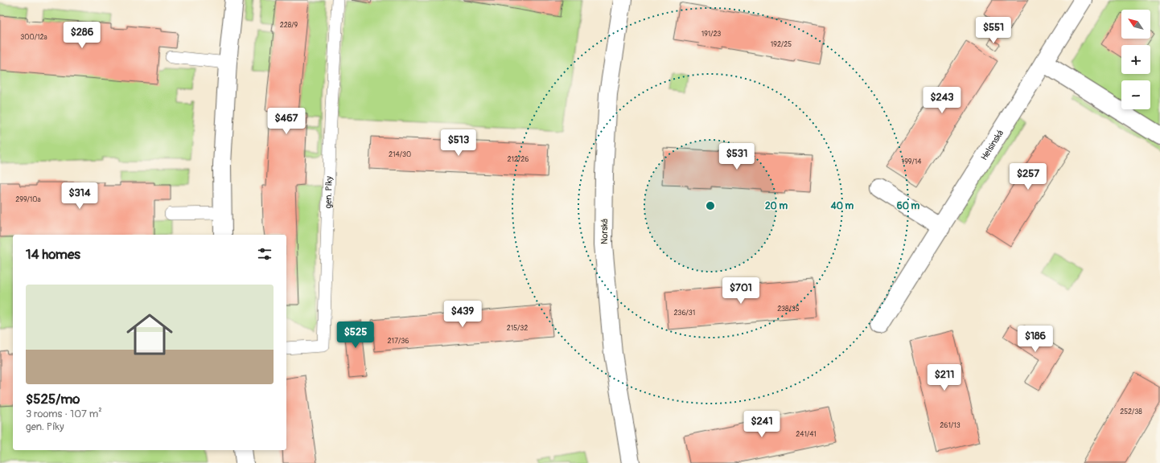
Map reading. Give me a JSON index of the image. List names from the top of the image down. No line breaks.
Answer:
{"streets":{"street":["Helsinská","Norská"],"lane":["gen. Píky"]},"house_numbers":["228/9","191/23","300/12a","192/25","214/30","212/26","199/14","299/10a","238/35","236/31","215/32","217/36","252/38","261/13","241/41"],"north":"top left","page":{"map_buttons":["+","−"],"price":["$551","$286","$243","$467","$513","$531","$257","$314","$701","$439","$525","$186","$211","$241"],"heading":"14 homes","list":[{"name":"$525/mo","note":"3 rooms · 107 m² · gen. Píky"}]},"rings":["20 m","40 m","60 m"]}
